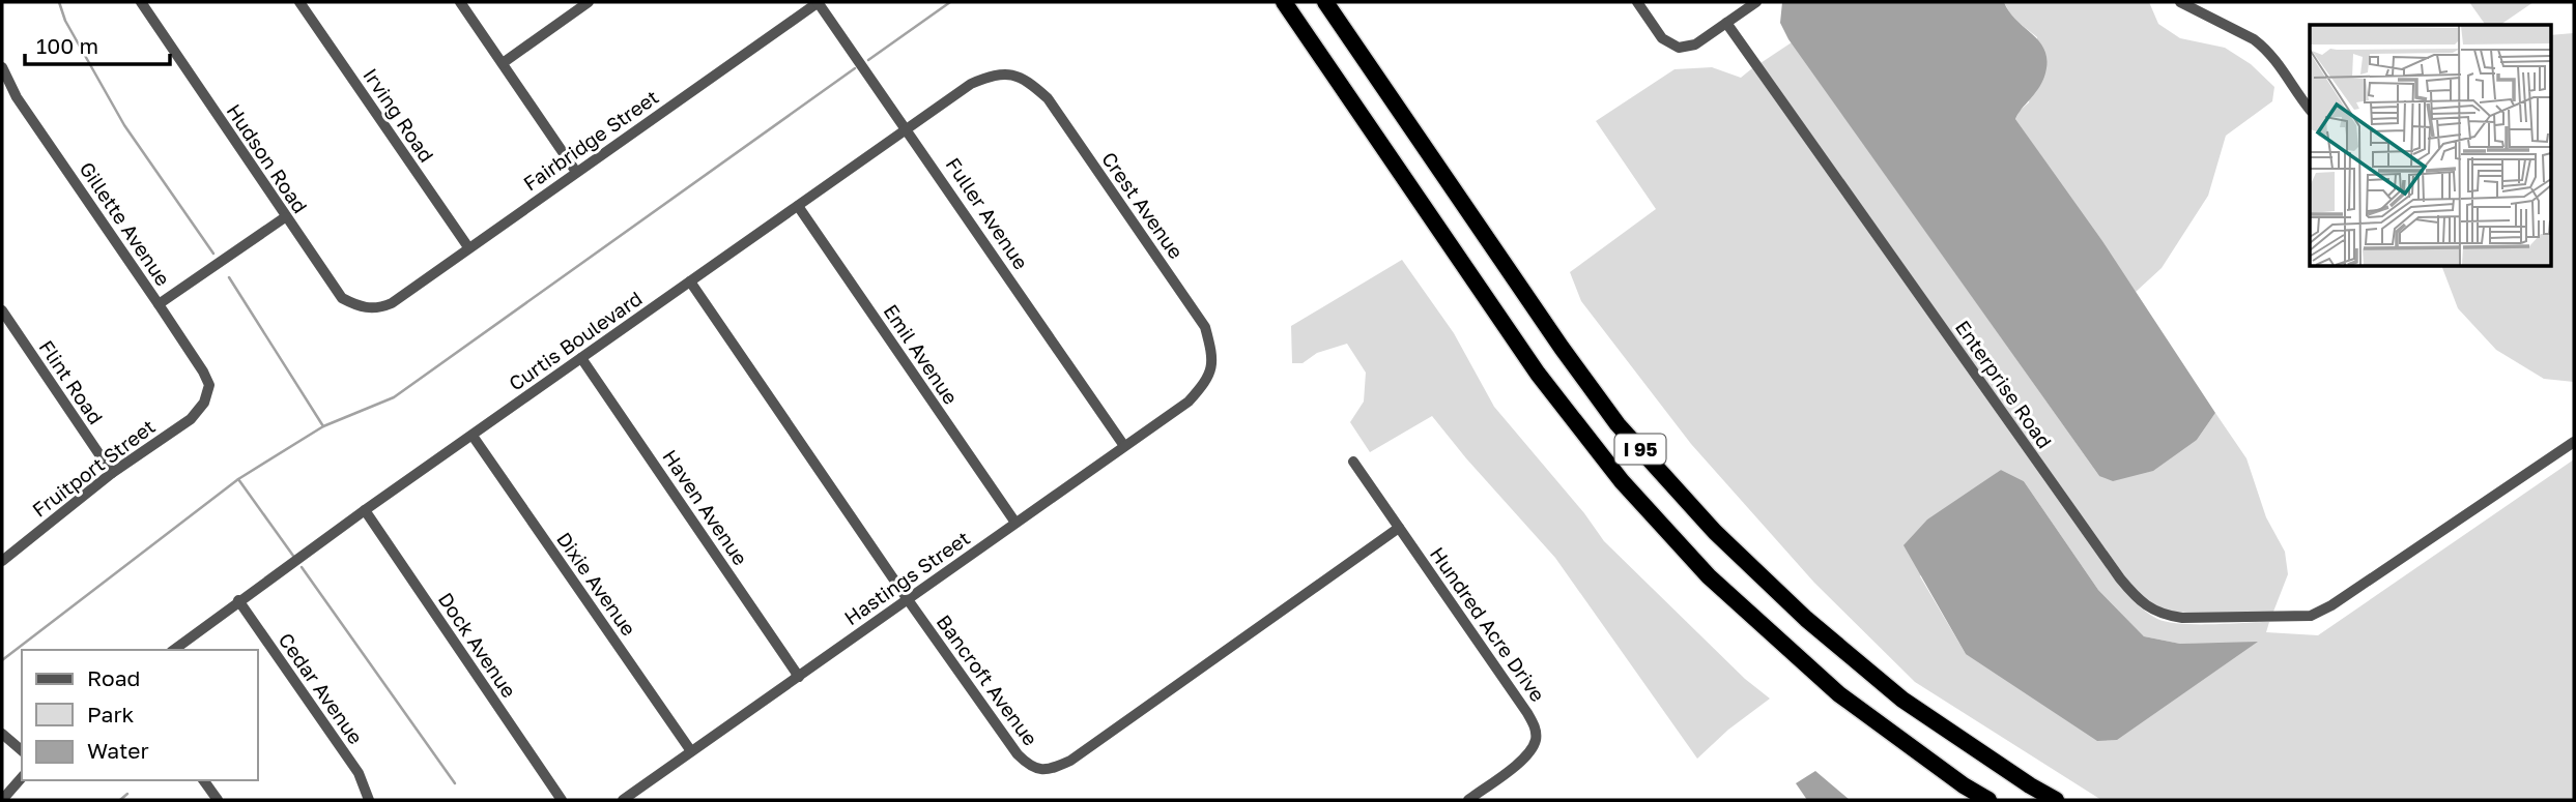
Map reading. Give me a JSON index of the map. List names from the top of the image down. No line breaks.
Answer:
{"streets":{"highway":["I 95"],"street":["Irving Road","Fairbridge Street","Hudson Road","Crest Avenue","Fuller Avenue","Gillette Avenue","Curtis Boulevard","Emil Avenue","Flint Road","Enterprise Road","Fruitport Street","Haven Avenue","Hastings Street","Dixie Avenue","Hundred Acre Drive","Dock Avenue","Bancroft Avenue","Cedar Avenue"]},"crossings":[["Irving Road","Fairbridge Street"],["Fairbridge Street","Hudson Road"],["Fairbridge Street","Fuller Avenue"],["Crest Avenue","Curtis Boulevard"],["Crest Avenue","Hastings Street"],["Fuller Avenue","Curtis Boulevard"],["Fuller Avenue","Hastings Street"],["Gillette Avenue","Fruitport Street"],["Curtis Boulevard","Emil Avenue"],["Curtis Boulevard","Haven Avenue"],["Curtis Boulevard","Dixie Avenue"],["Curtis Boulevard","Dock Avenue"],["Curtis Boulevard","Bancroft Avenue"],["Curtis Boulevard","Cedar Avenue"],["Emil Avenue","Hastings Street"],["Flint Road","Fruitport Street"],["Haven Avenue","Hastings Street"],["Hastings Street","Dixie Avenue"],["Hastings Street","Bancroft Avenue"],["Hundred Acre Drive","Bancroft Avenue"]],"legend":["Road","Park","Water"],"scale_bar":"100 m"}
